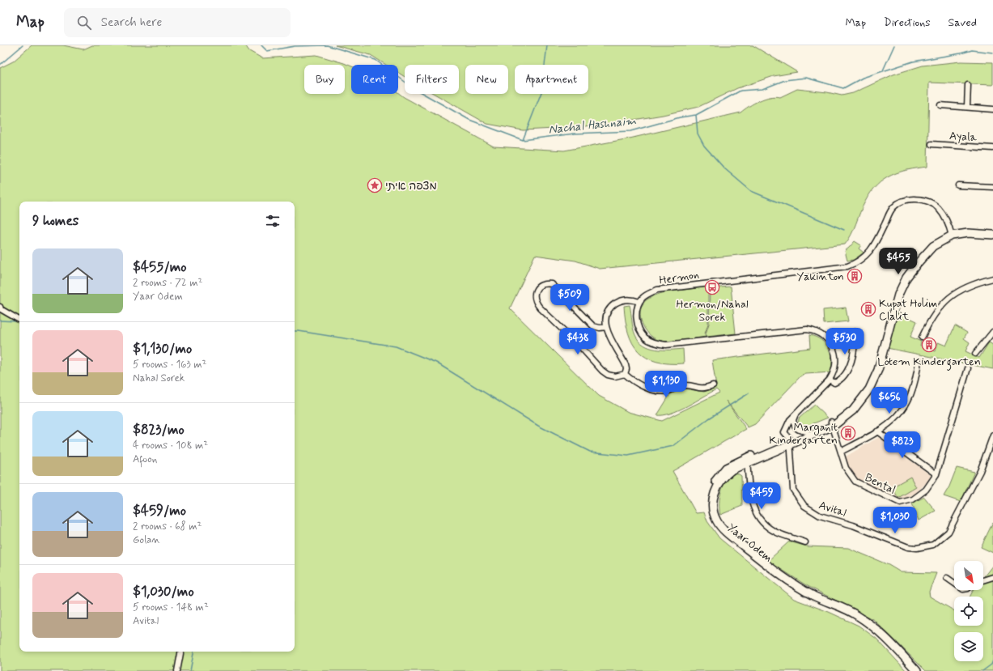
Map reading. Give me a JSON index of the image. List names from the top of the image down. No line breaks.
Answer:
{"streets":{"street":["Ayala","Hermon","Bental","Avital","Yaar Odem"]},"crossings":[["Hermon","Yaar Odem"],["Bental","Yaar Odem"],["Avital","Yaar Odem"]],"water":["Nachal Hashnaim"],"places":{"place":["מצפה איתי"],"building":["Yakinton","Kupat Holim Clalit","Lotem Kindergarten","Marganit Kindergarten"],"bus stop":["Hermon/Nahal Sorek"]},"north":"bottom right","page":{"header":"Map","search":"Search here","nav":["Map","Directions","Saved"],"chip":["Buy","Rent","Filters","New","Apartment"],"heading":"9 homes","list":[{"name":"$455/mo","note":"2 rooms · 72 m² · Yaar Odem"},{"name":"$1,130/mo","note":"5 rooms · 163 m² · Nahal Sorek"},{"name":"$823/mo","note":"4 rooms · 108 m² · Afoon"},{"name":"$459/mo","note":"2 rooms · 68 m² · Golan"},{"name":"$1,030/mo","note":"5 rooms · 148 m² · Avital"}],"price":["$455","$509","$438","$530","$1,130","$656","$823","$459","$1,030"]}}
